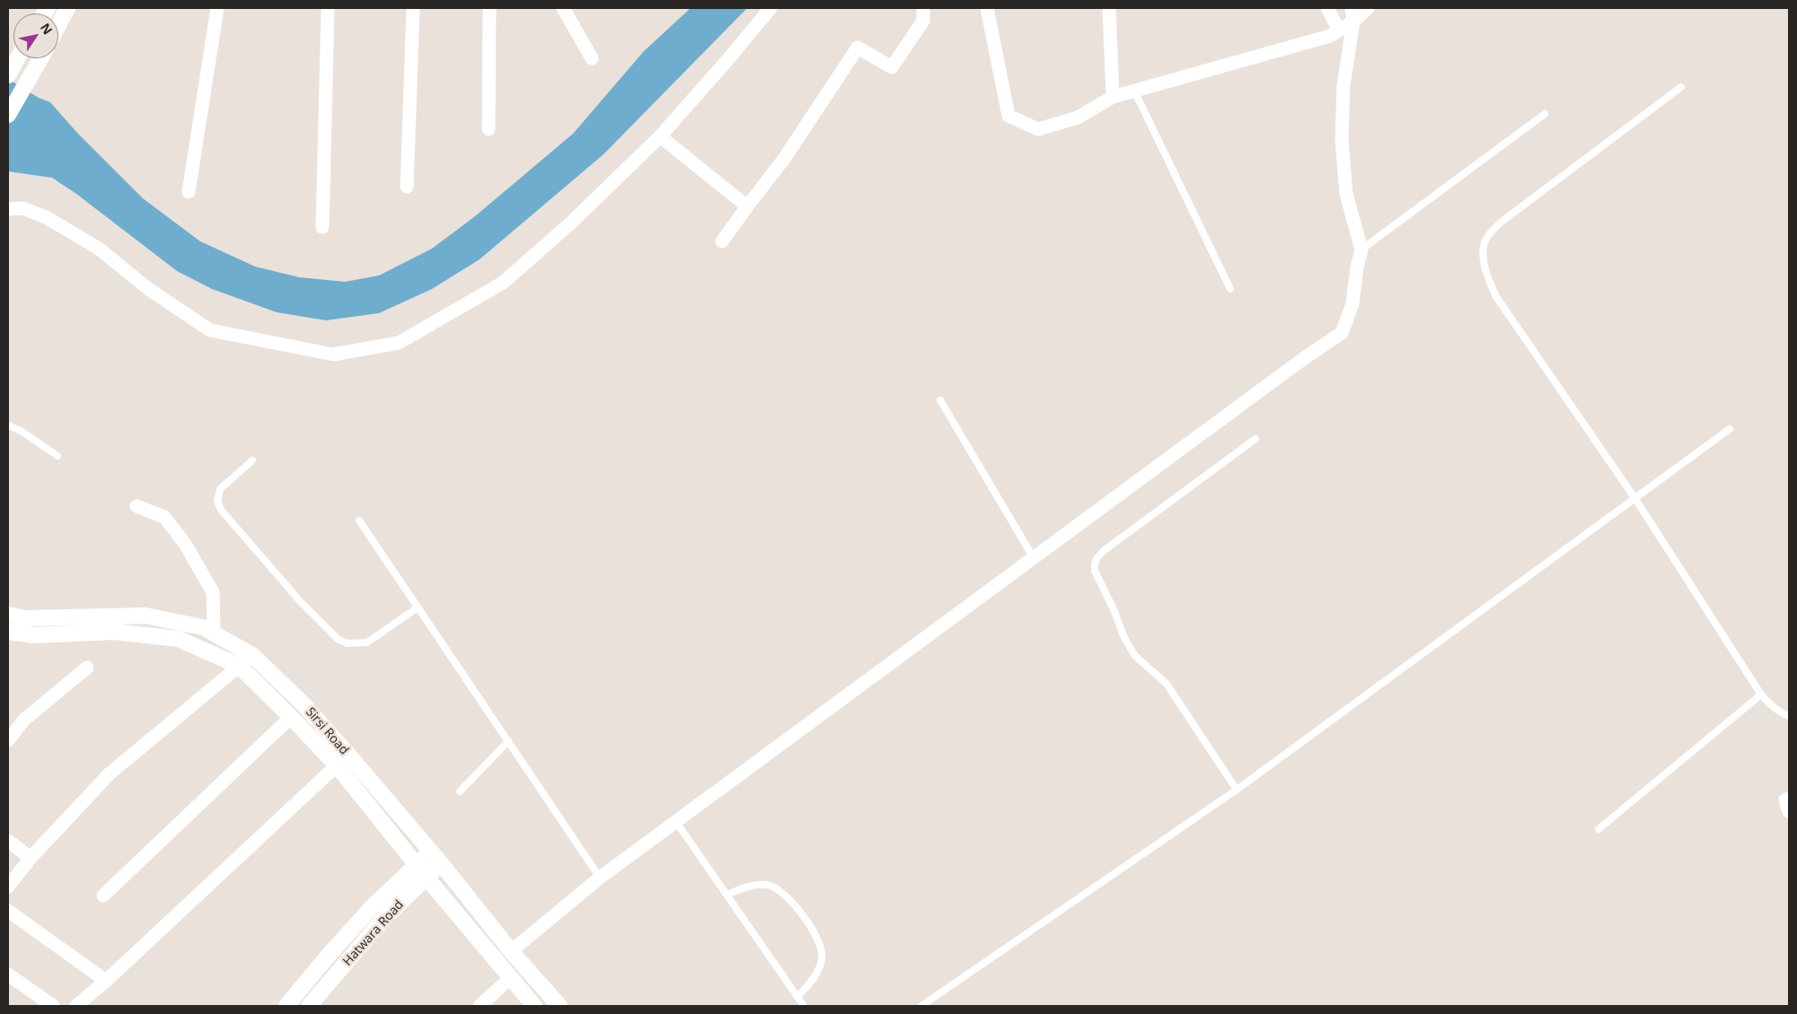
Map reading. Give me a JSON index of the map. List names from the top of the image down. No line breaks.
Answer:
{"streets":{"street":["Sirsi Road","Hatwara Road"]},"crossings":[["Sirsi Road","Hatwara Road"]],"north":"top right"}
